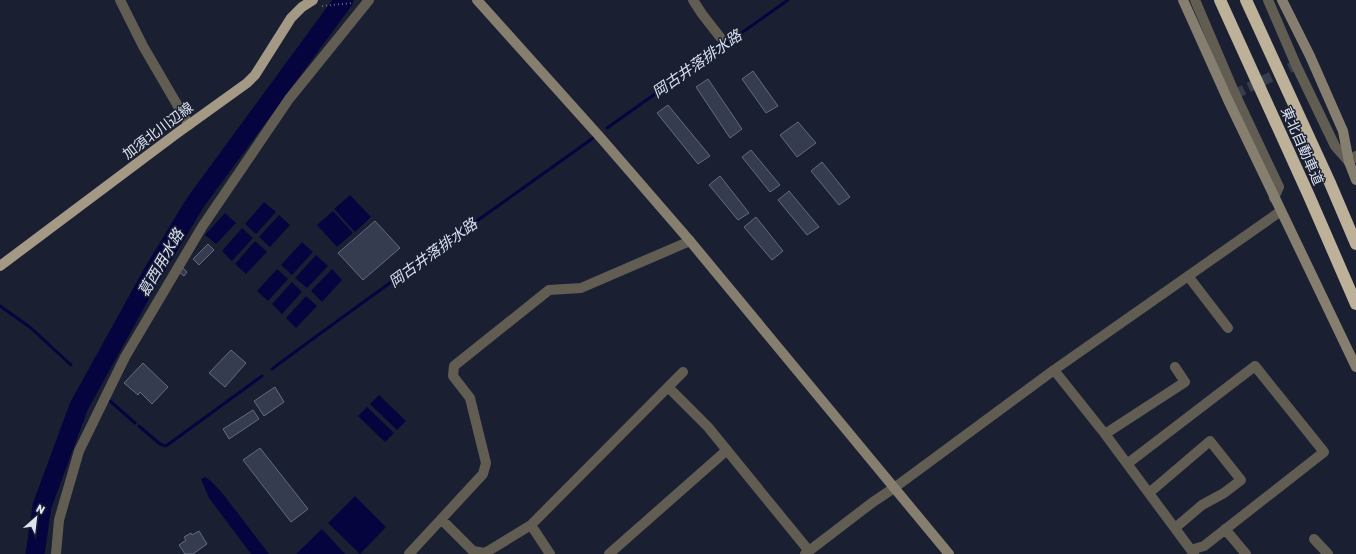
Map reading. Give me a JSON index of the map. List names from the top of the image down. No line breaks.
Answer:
{"streets":{"highway":["東北自動車道"],"main road":["加須北川辺線"]},"water":["岡古井落排水路","葛西用水路"],"north":"top right"}
